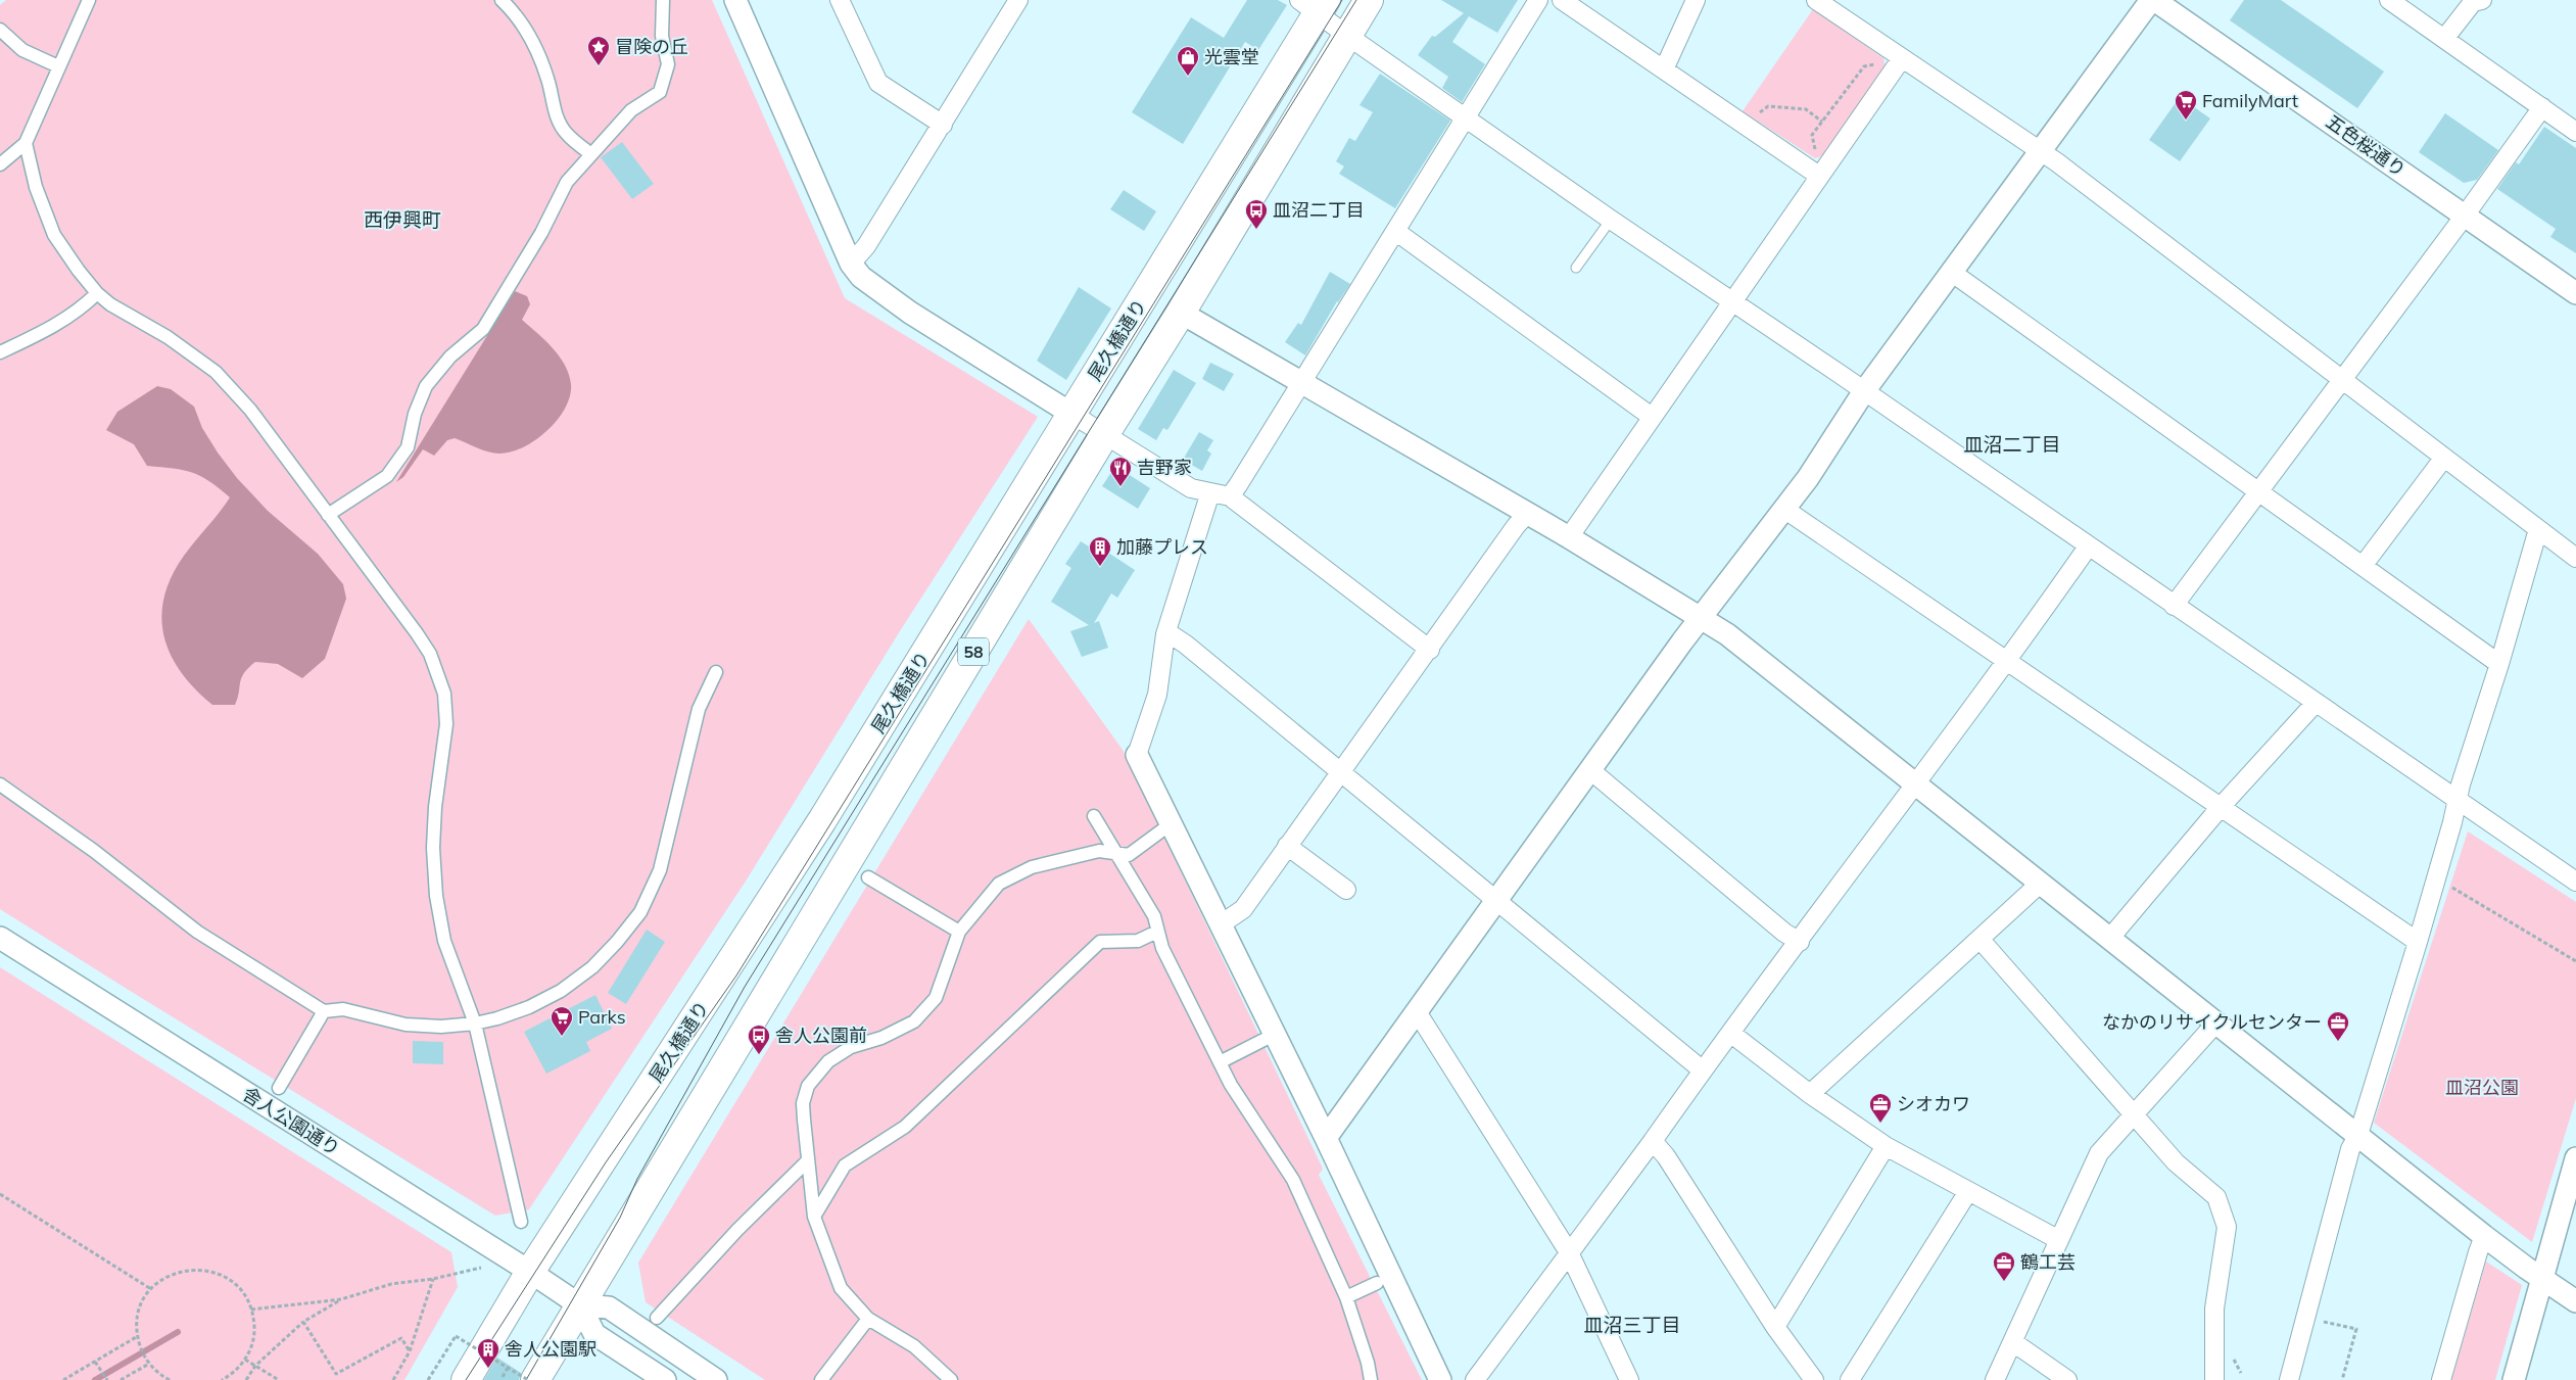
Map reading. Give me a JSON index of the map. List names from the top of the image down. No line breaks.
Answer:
{"streets":{"main road":["尾久橋通り","58"],"street":["五色桜通り","舎人公園通り"]},"crossings":[["尾久橋通り","舎人公園通り"],["58","舎人公園通り"]],"districts":["西伊興町","皿沼二丁目","皿沼三丁目"],"parks":["皿沼公園"],"places":{"place":["冒険の丘"],"shop":["光雲堂"],"supermarket":["FamilyMart","Parks"],"bus stop":["皿沼二丁目","舎人公園前"],"restaurant":["吉野家"],"building":["加藤プレス","舎人公園駅"],"office":["なかのリサイクルセンター","シオカワ","鶴工芸"]}}
